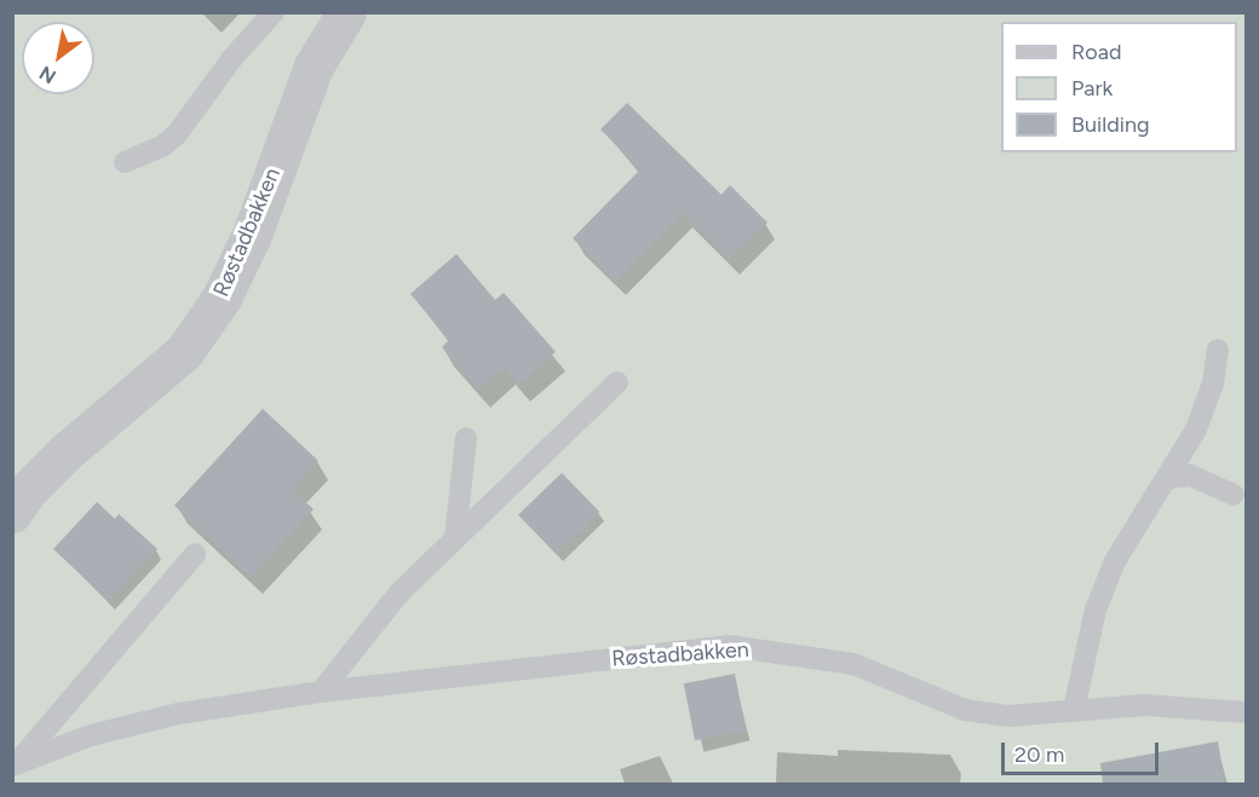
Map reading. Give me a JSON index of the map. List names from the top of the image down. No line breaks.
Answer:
{"streets":{"street":["Røstadbakken"]},"legend":["Road","Park","Building"],"scale_bar":"20 m","north":"bottom left"}
